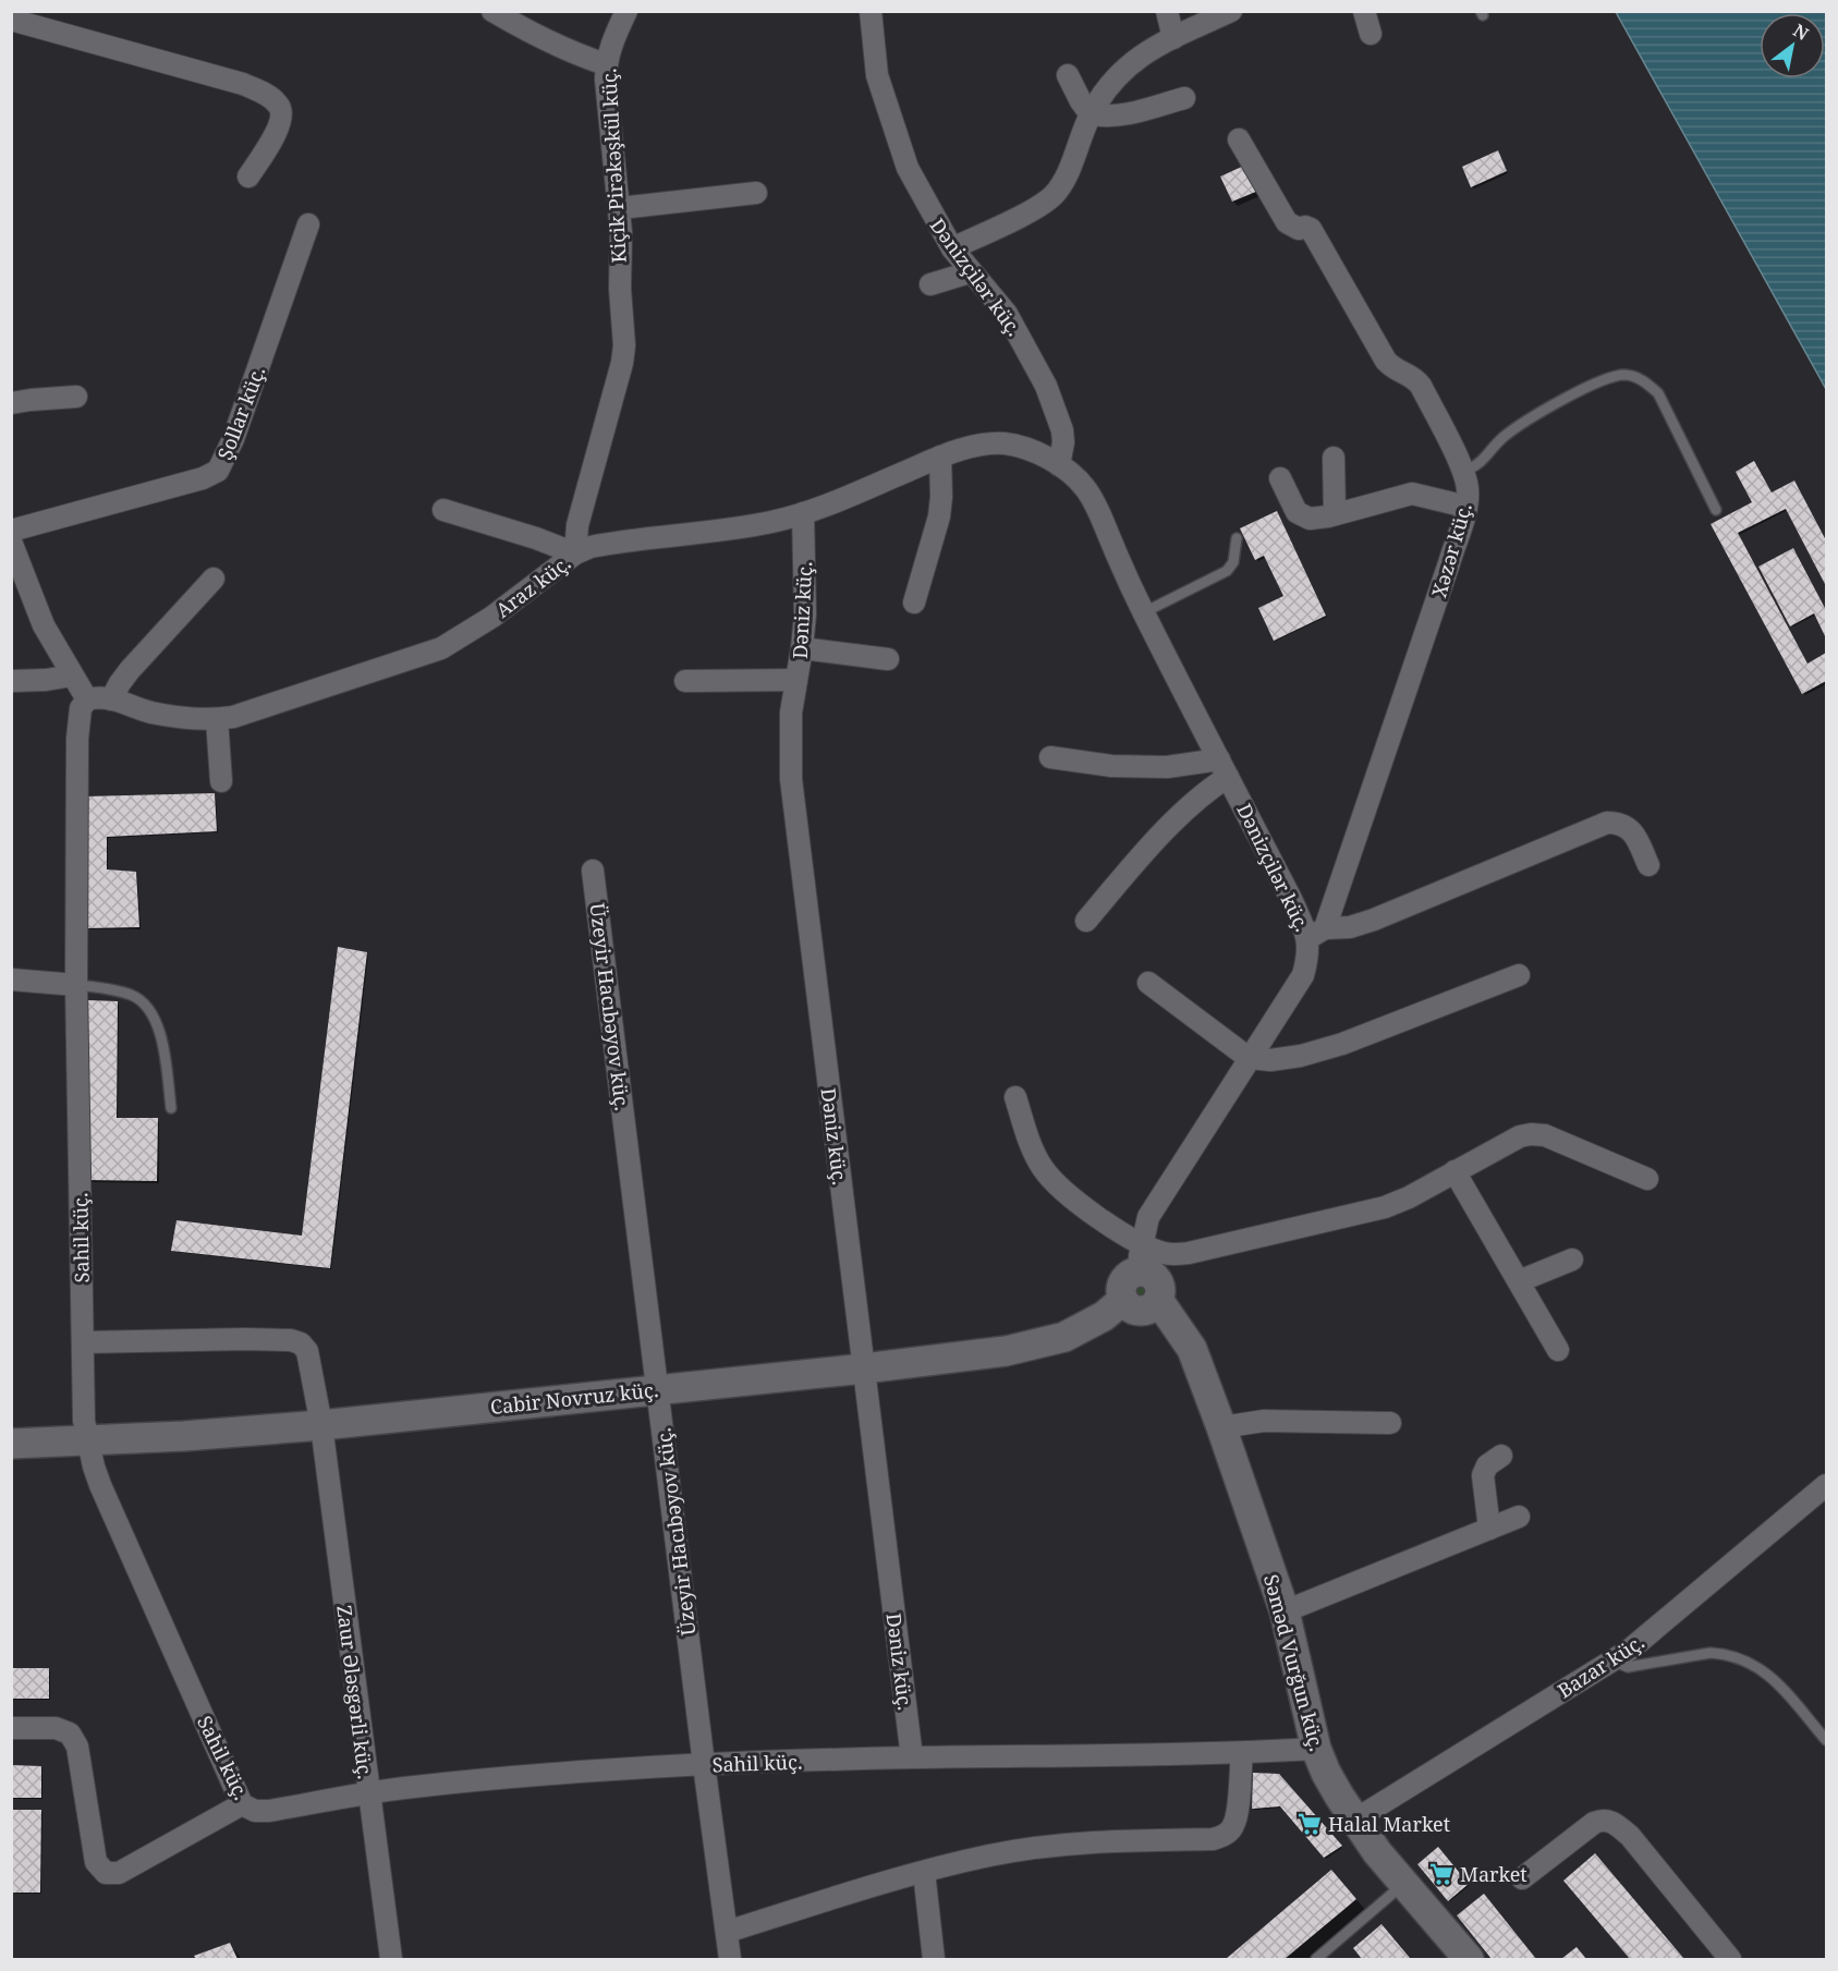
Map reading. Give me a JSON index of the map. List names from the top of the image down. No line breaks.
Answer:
{"streets":{"main road":["Cabir Novruz küç.","Səməd Vurğun küç."],"street":["Kiçik Pirəkəşkül küç.","Dənizçilər küç.","Şollar küç.","Xəzər küç.","Araz küç.","Dәniz küç.","Dәnizçilәr küç.","Üzeyir Hacıbəyov küç.","Sahil küç.","Bazar küç.","Zaur Ələsgərli küç."]},"crossings":[["Kiçik Pirəkəşkül küç.","Araz küç."],["Dənizçilər küç.","Araz küç."],["Dənizçilər küç.","Dәnizçilәr küç."],["Xəzər küç.","Dәnizçilәr küç."],["Araz küç.","Dәniz küç."],["Araz küç.","Dәnizçilәr küç."],["Araz küç.","Sahil küç."],["Dәniz küç.","Sahil küç."],["Dәniz küç.","Cabir Novruz küç."],["Dәnizçilәr küç.","Səməd Vurğun küç."],["Üzeyir Hacıbəyov küç.","Sahil küç."],["Üzeyir Hacıbəyov küç.","Cabir Novruz küç."],["Sahil küç.","Cabir Novruz küç."],["Sahil küç.","Səməd Vurğun küç."],["Sahil küç.","Zaur Ələsgərli küç."],["Cabir Novruz küç.","Zaur Ələsgərli küç."],["Səməd Vurğun küç.","Bazar küç."]],"places":{"supermarket":["Halal Market","Market"]},"north":"top right"}
